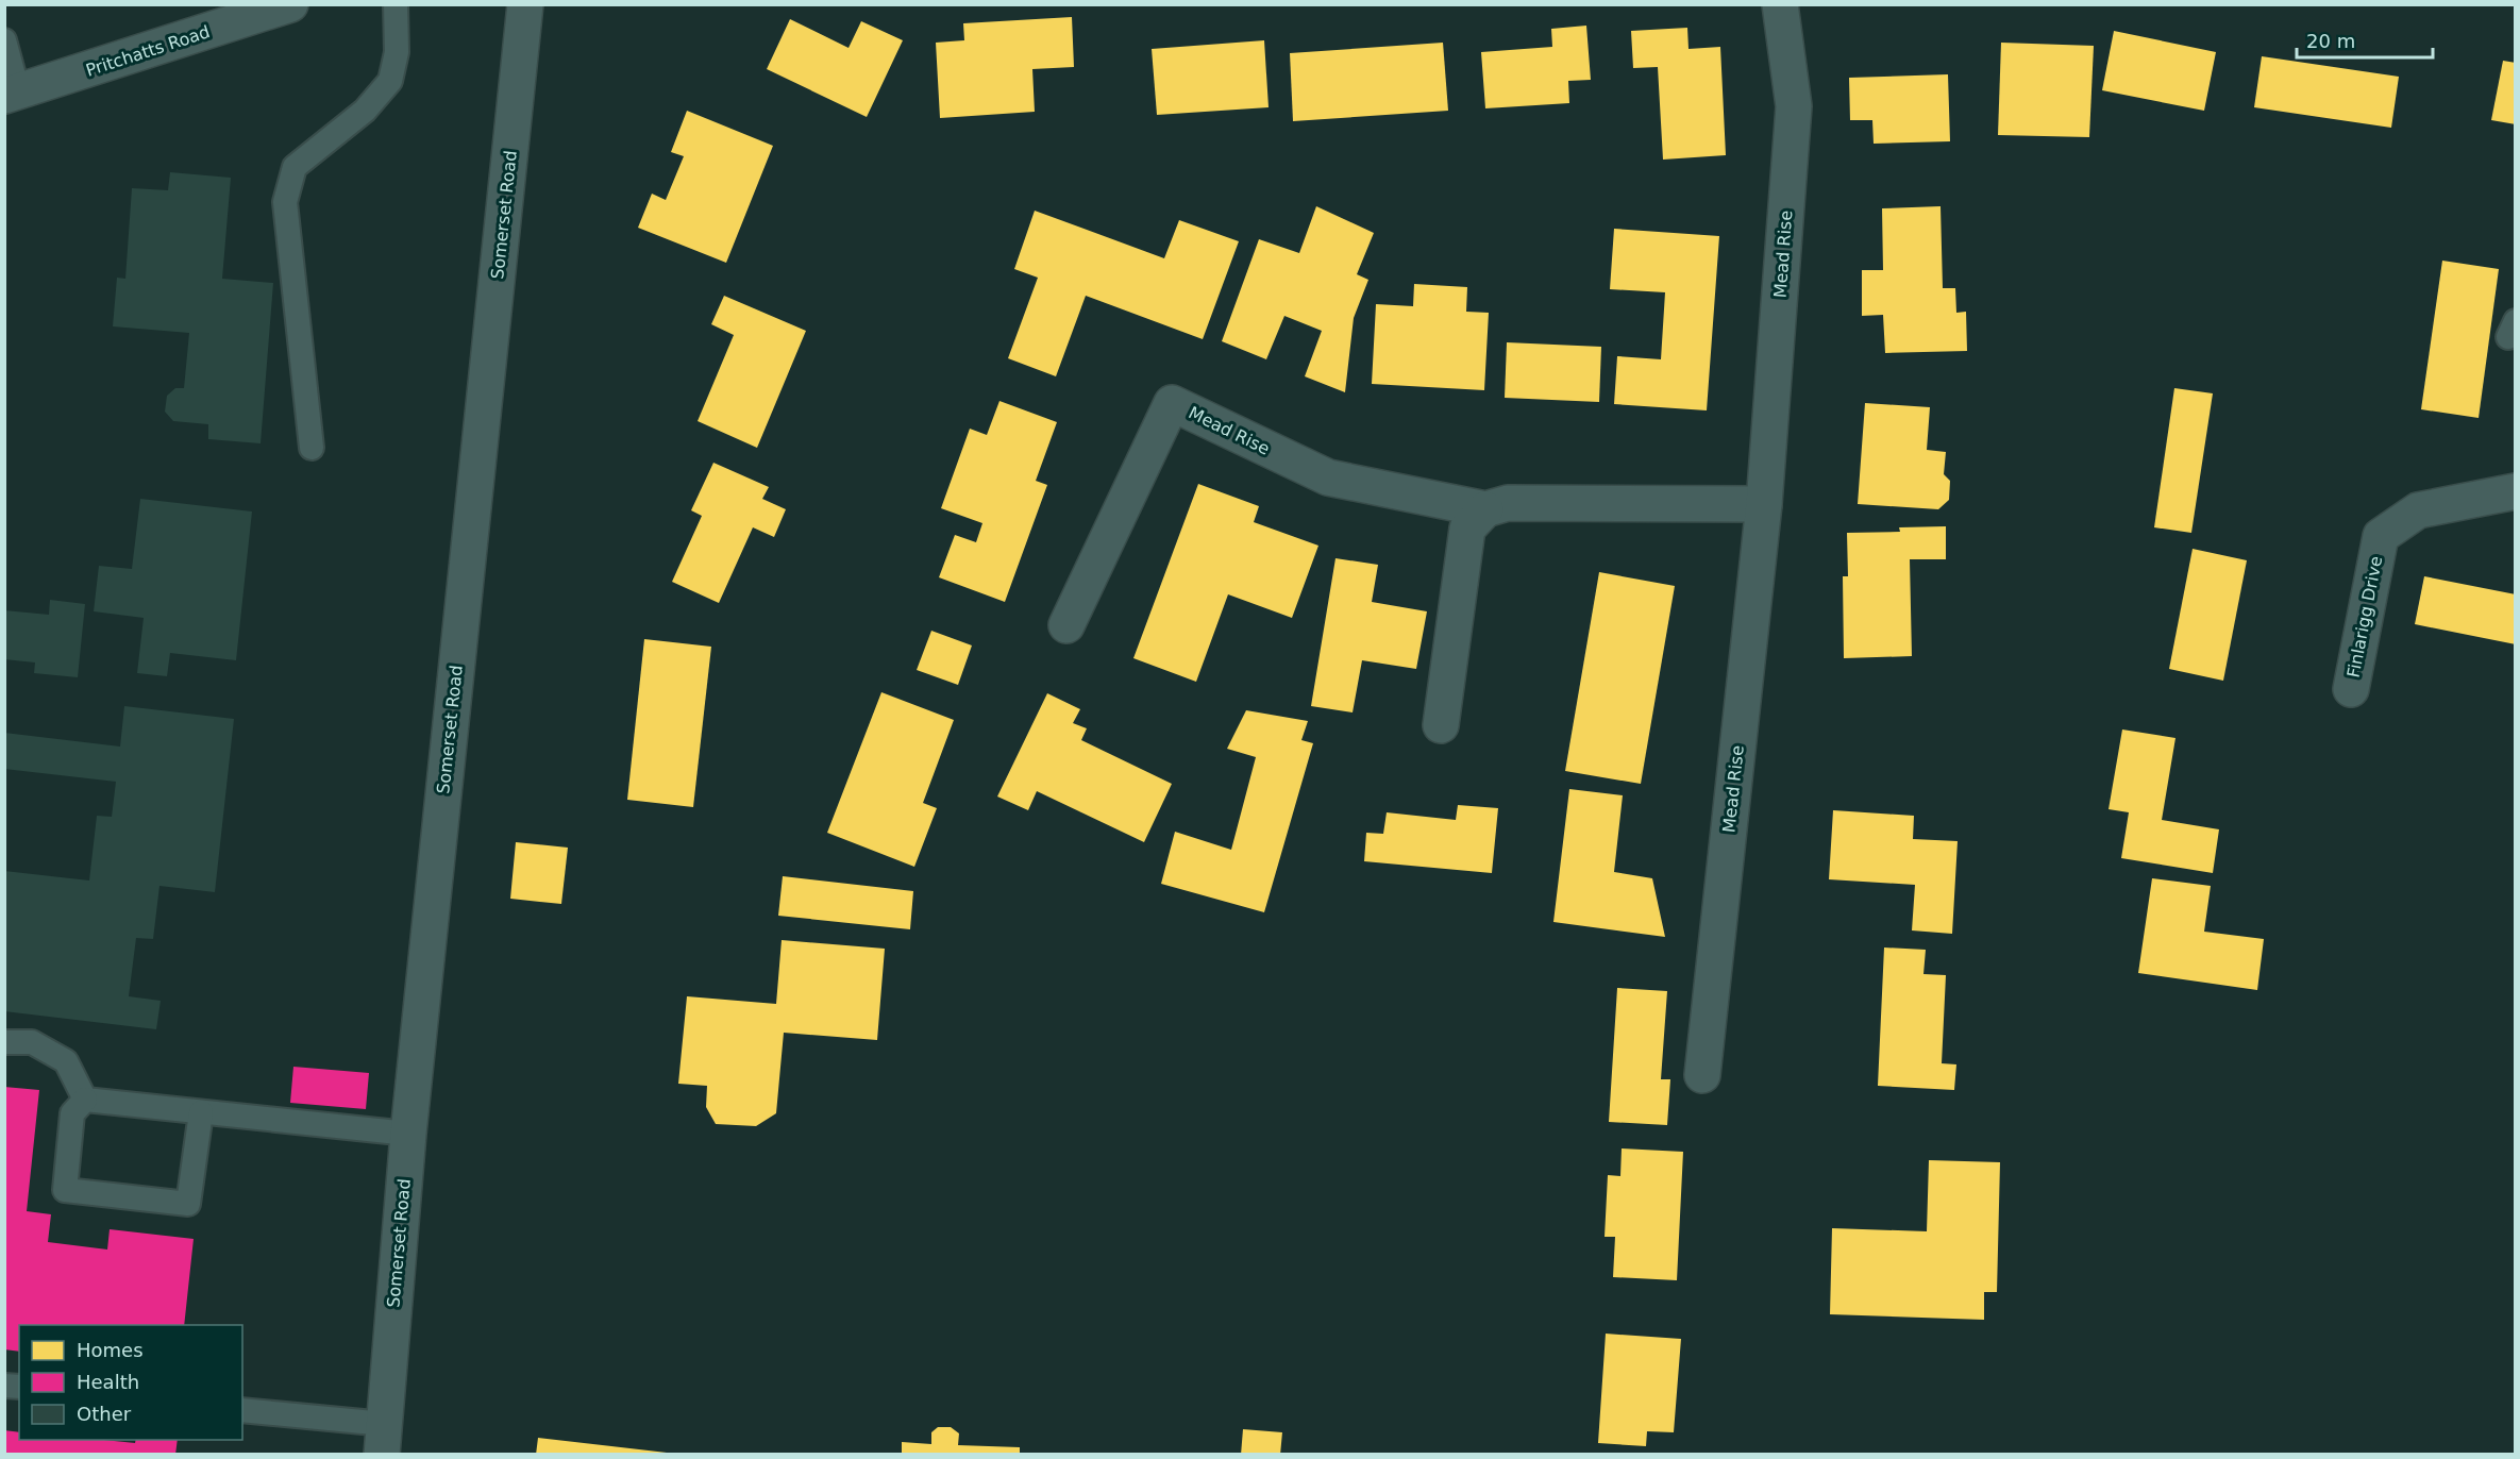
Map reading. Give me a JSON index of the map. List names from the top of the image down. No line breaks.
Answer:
{"streets":{"street":["Pritchatts Road","Somerset Road","Mead Rise","Finlarigg Drive"]},"legend":["Homes","Health","Other"],"scale_bar":"20 m"}
